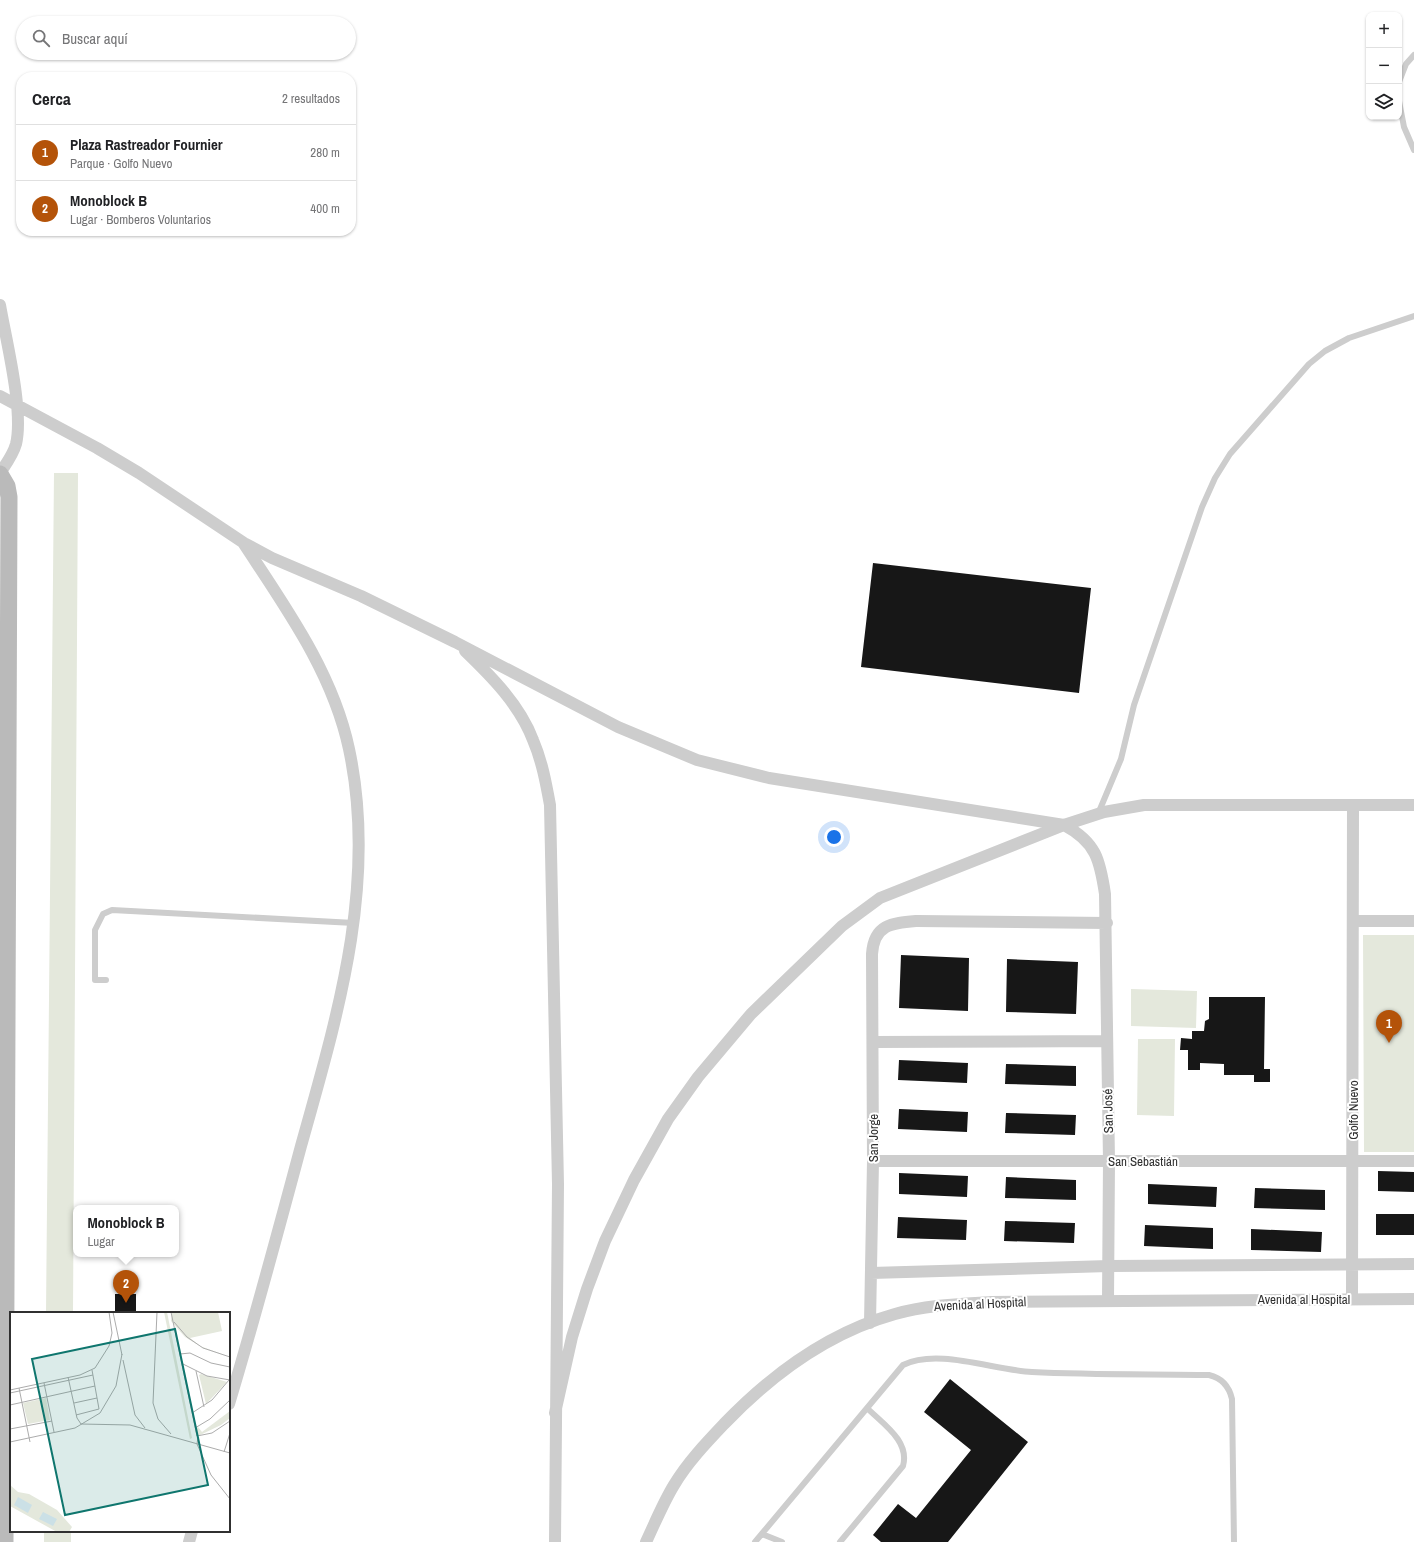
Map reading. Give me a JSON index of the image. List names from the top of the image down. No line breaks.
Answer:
{"streets":{"street":["Golfo Nuevo","San José","San Jorge","San Sebastián","Avenida al Hospital"]},"crossings":[["Golfo Nuevo","San Sebastián"],["Golfo Nuevo","Avenida al Hospital"],["San José","San Jorge"],["San José","San Sebastián"],["San José","Avenida al Hospital"],["San Jorge","San Sebastián"],["San Jorge","Avenida al Hospital"]],"page":{"map_buttons":["+","−"],"search":"Buscar aquí","heading":["Cerca","2 resultados"],"list":[{"mark":"1","name":"Plaza Rastreador Fournier","note":"Parque · Golfo Nuevo","value":"280 m"},{"mark":"2","name":"Monoblock B","note":"Lugar · Bomberos Voluntarios","value":"400 m"}],"pins":["1","2"],"popup":["Monoblock B","Lugar"]}}
